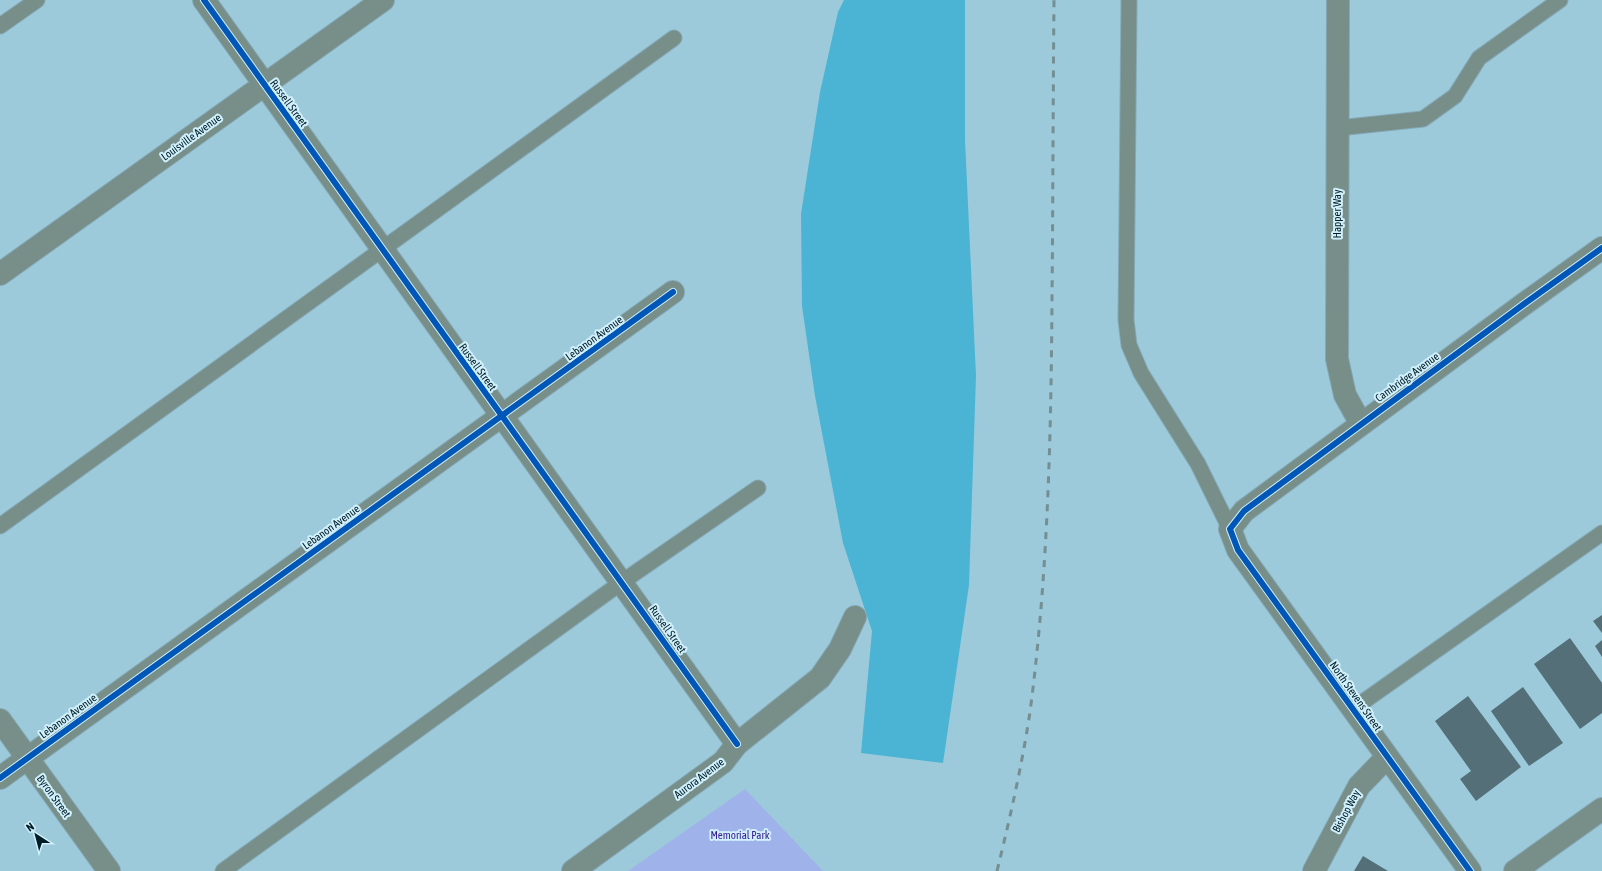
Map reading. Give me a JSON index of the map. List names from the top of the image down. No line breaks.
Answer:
{"streets":{"street":["Russell Street","Louisville Avenue","Happer Way","Lebanon Avenue","Cambridge Avenue","North Stevens Street","Aurora Avenue","Byron Street","Bishop Way"]},"crossings":[["Russell Street","Louisville Avenue"],["Russell Street","Lebanon Avenue"],["Russell Street","Aurora Avenue"],["Happer Way","Cambridge Avenue"],["Lebanon Avenue","Byron Street"],["Cambridge Avenue","North Stevens Street"],["North Stevens Street","Bishop Way"]],"parks":["Memorial Park"],"north":"top left"}
